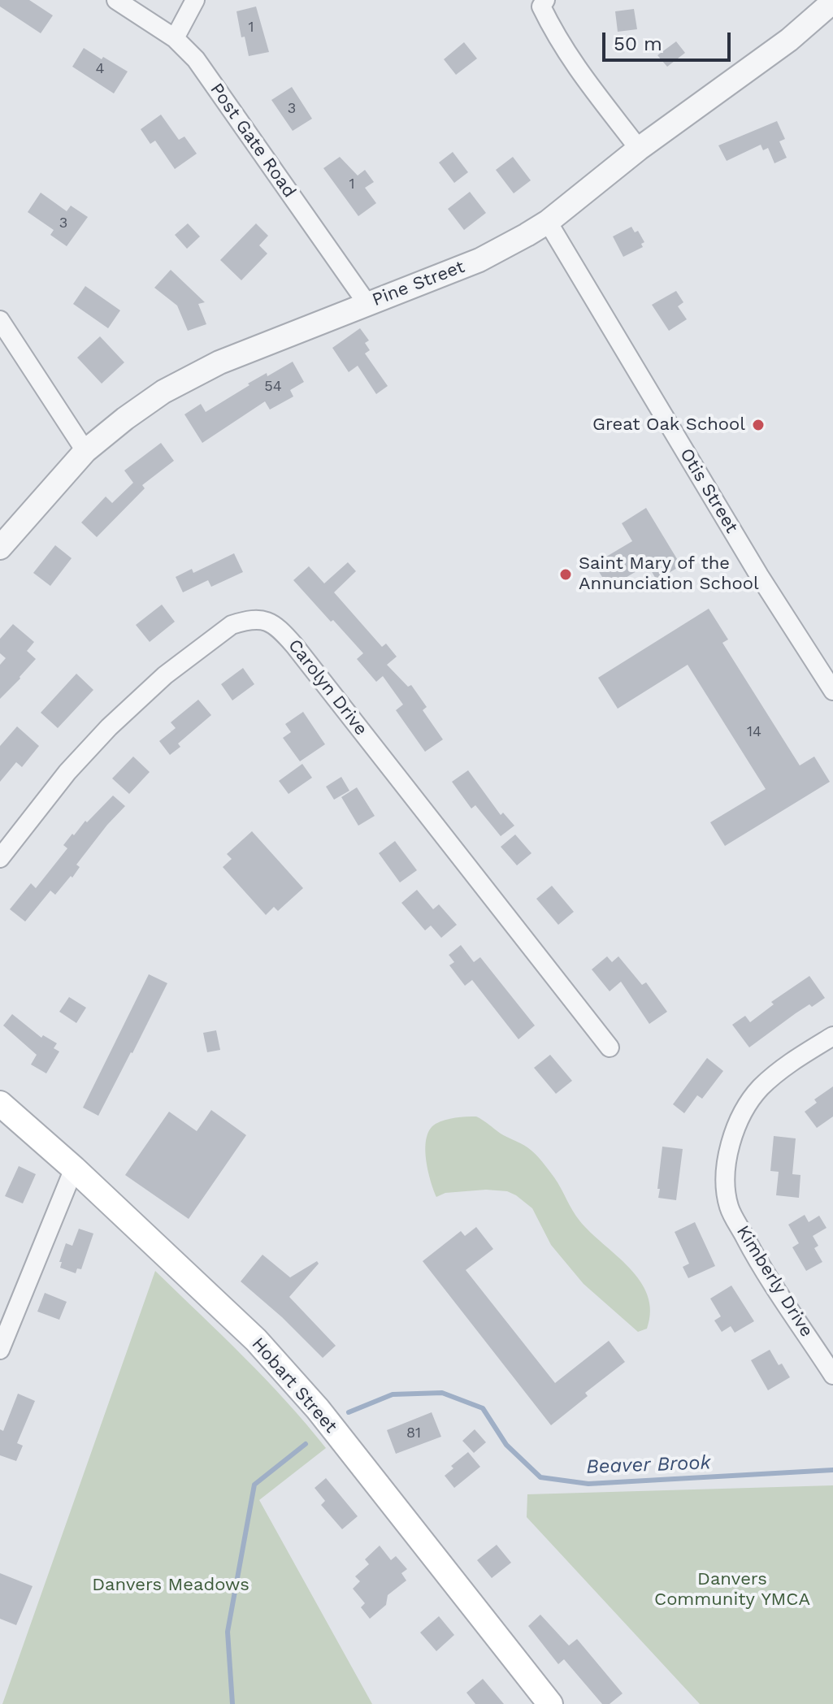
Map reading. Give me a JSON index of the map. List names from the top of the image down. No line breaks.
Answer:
{"streets":{"main road":["Hobart Street"],"street":["Post Gate Road","Pine Street","Otis Street","Carolyn Drive","Kimberly Drive"]},"crossings":[["Post Gate Road","Pine Street"],["Pine Street","Otis Street"]],"water":["Beaver Brook"],"parks":["Danvers Community YMCA","Danvers Meadows"],"places":["Great Oak School","Saint Mary of the Annunciation School"],"house_numbers":["1","4","3","1","3","54","14","81"],"scale_bar":"50 m"}
